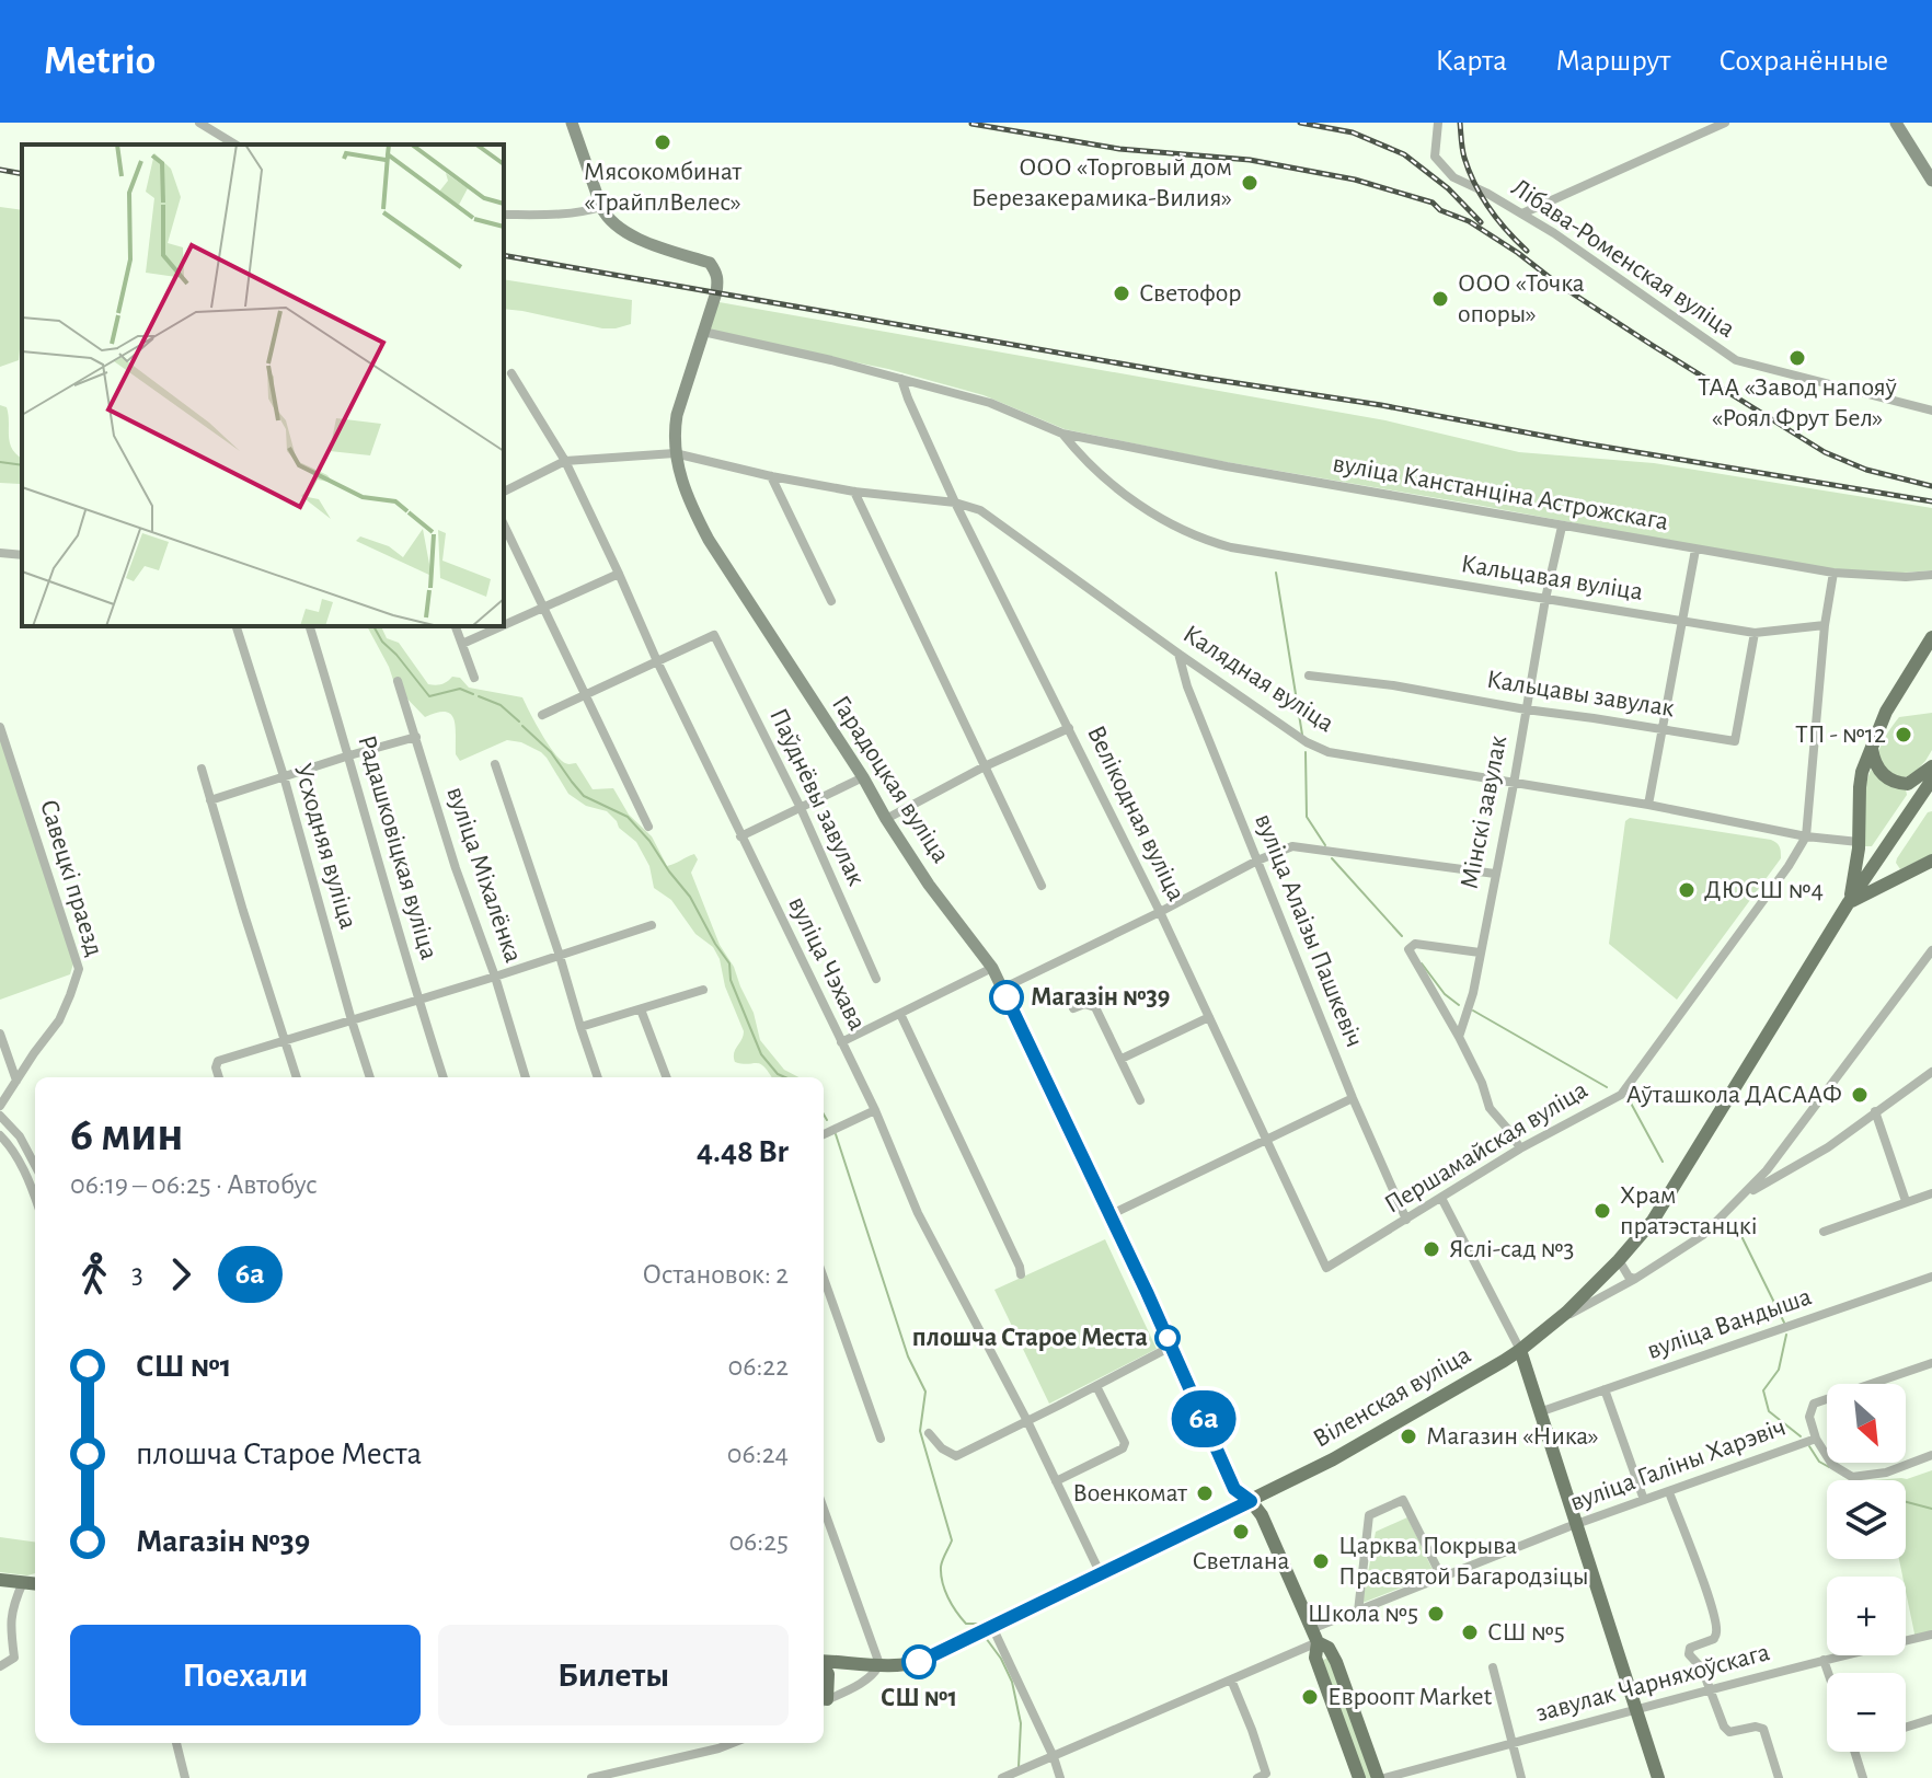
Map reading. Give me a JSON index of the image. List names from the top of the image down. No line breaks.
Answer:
{"streets":{"main road":["Віленская вуліца"],"street":["Лібава-Роменская вуліца","вуліца Канстанціна Астрожскага","Кальцавая вуліца","Калядная вуліца","Кальцавы завулак","Гарадоцкая вуліца","Паўднёвы завулак","Мінскі завулак","Велікодная вуліца","Усходняя вуліца","Радашковіцкая вуліца","вуліца Міхалёнка","Савецкі праезд","вуліца Алаізы Пашкевіч","вуліца Чэхава","Першамайская вуліца","вуліца Вандыша","вуліца Галіны Харэвіч","завулак Чарняхоўскага"]},"crossings":[["вуліца Канстанціна Астрожскага","Кальцавая вуліца"],["вуліца Канстанціна Астрожскага","Гарадоцкая вуліца"],["вуліца Канстанціна Астрожскага","Мінскі завулак"],["вуліца Канстанціна Астрожскага","Велікодная вуліца"],["Кальцавая вуліца","Кальцавы завулак"],["Кальцавая вуліца","Мінскі завулак"],["Калядная вуліца","Гарадоцкая вуліца"],["Калядная вуліца","Мінскі завулак"],["Калядная вуліца","Велікодная вуліца"],["Калядная вуліца","вуліца Алаізы Пашкевіч"],["Калядная вуліца","вуліца Чэхава"],["Калядная вуліца","Першамайская вуліца"],["Кальцавы завулак","Мінскі завулак"],["Гарадоцкая вуліца","Віленская вуліца"],["Паўднёвы завулак","вуліца Чэхава"],["Велікодная вуліца","Першамайская вуліца"],["вуліца Алаізы Пашкевіч","Першамайская вуліца"],["вуліца Чэхава","Віленская вуліца"]],"places":["Мясокомбинат «ТрайплВелес»","ООО «Торговый дом Березакерамика-Вилия»","Светофор","ООО «Точка опоры»","ТАА «Завод напояў «Роял Фрут Бел»","ТП - №12","ДЮСШ №4","Магазін №39","Аўташкола ДАСААФ","Храм пратэстанцкі","Яслі-сад №3","плошча Старое Места","Магазин «Ника»","Военкомат","Светлана","Царква Покрыва Прасвятой Багародзіцы","Школа №5","СШ №5","СШ №1","Евроопт Market"],"lines":["bus line 6а"],"north":"bottom right","page":{"header":"Metrio","nav":["Карта","Маршрут","Сохранённые"],"on_map":"6а","heading":["6 мин","06:19 – 06:25 · Автобус","4.48 Br"],"legs":["3","6а","Остановок: 2"],"list":[{"name":"СШ №1","value":"06:22"},{"name":"плошча Старое Места","value":"06:24"},{"name":"Магазін №39","value":"06:25"}],"map_buttons":["+","−"],"buttons":["Поехали","Билеты"]}}
